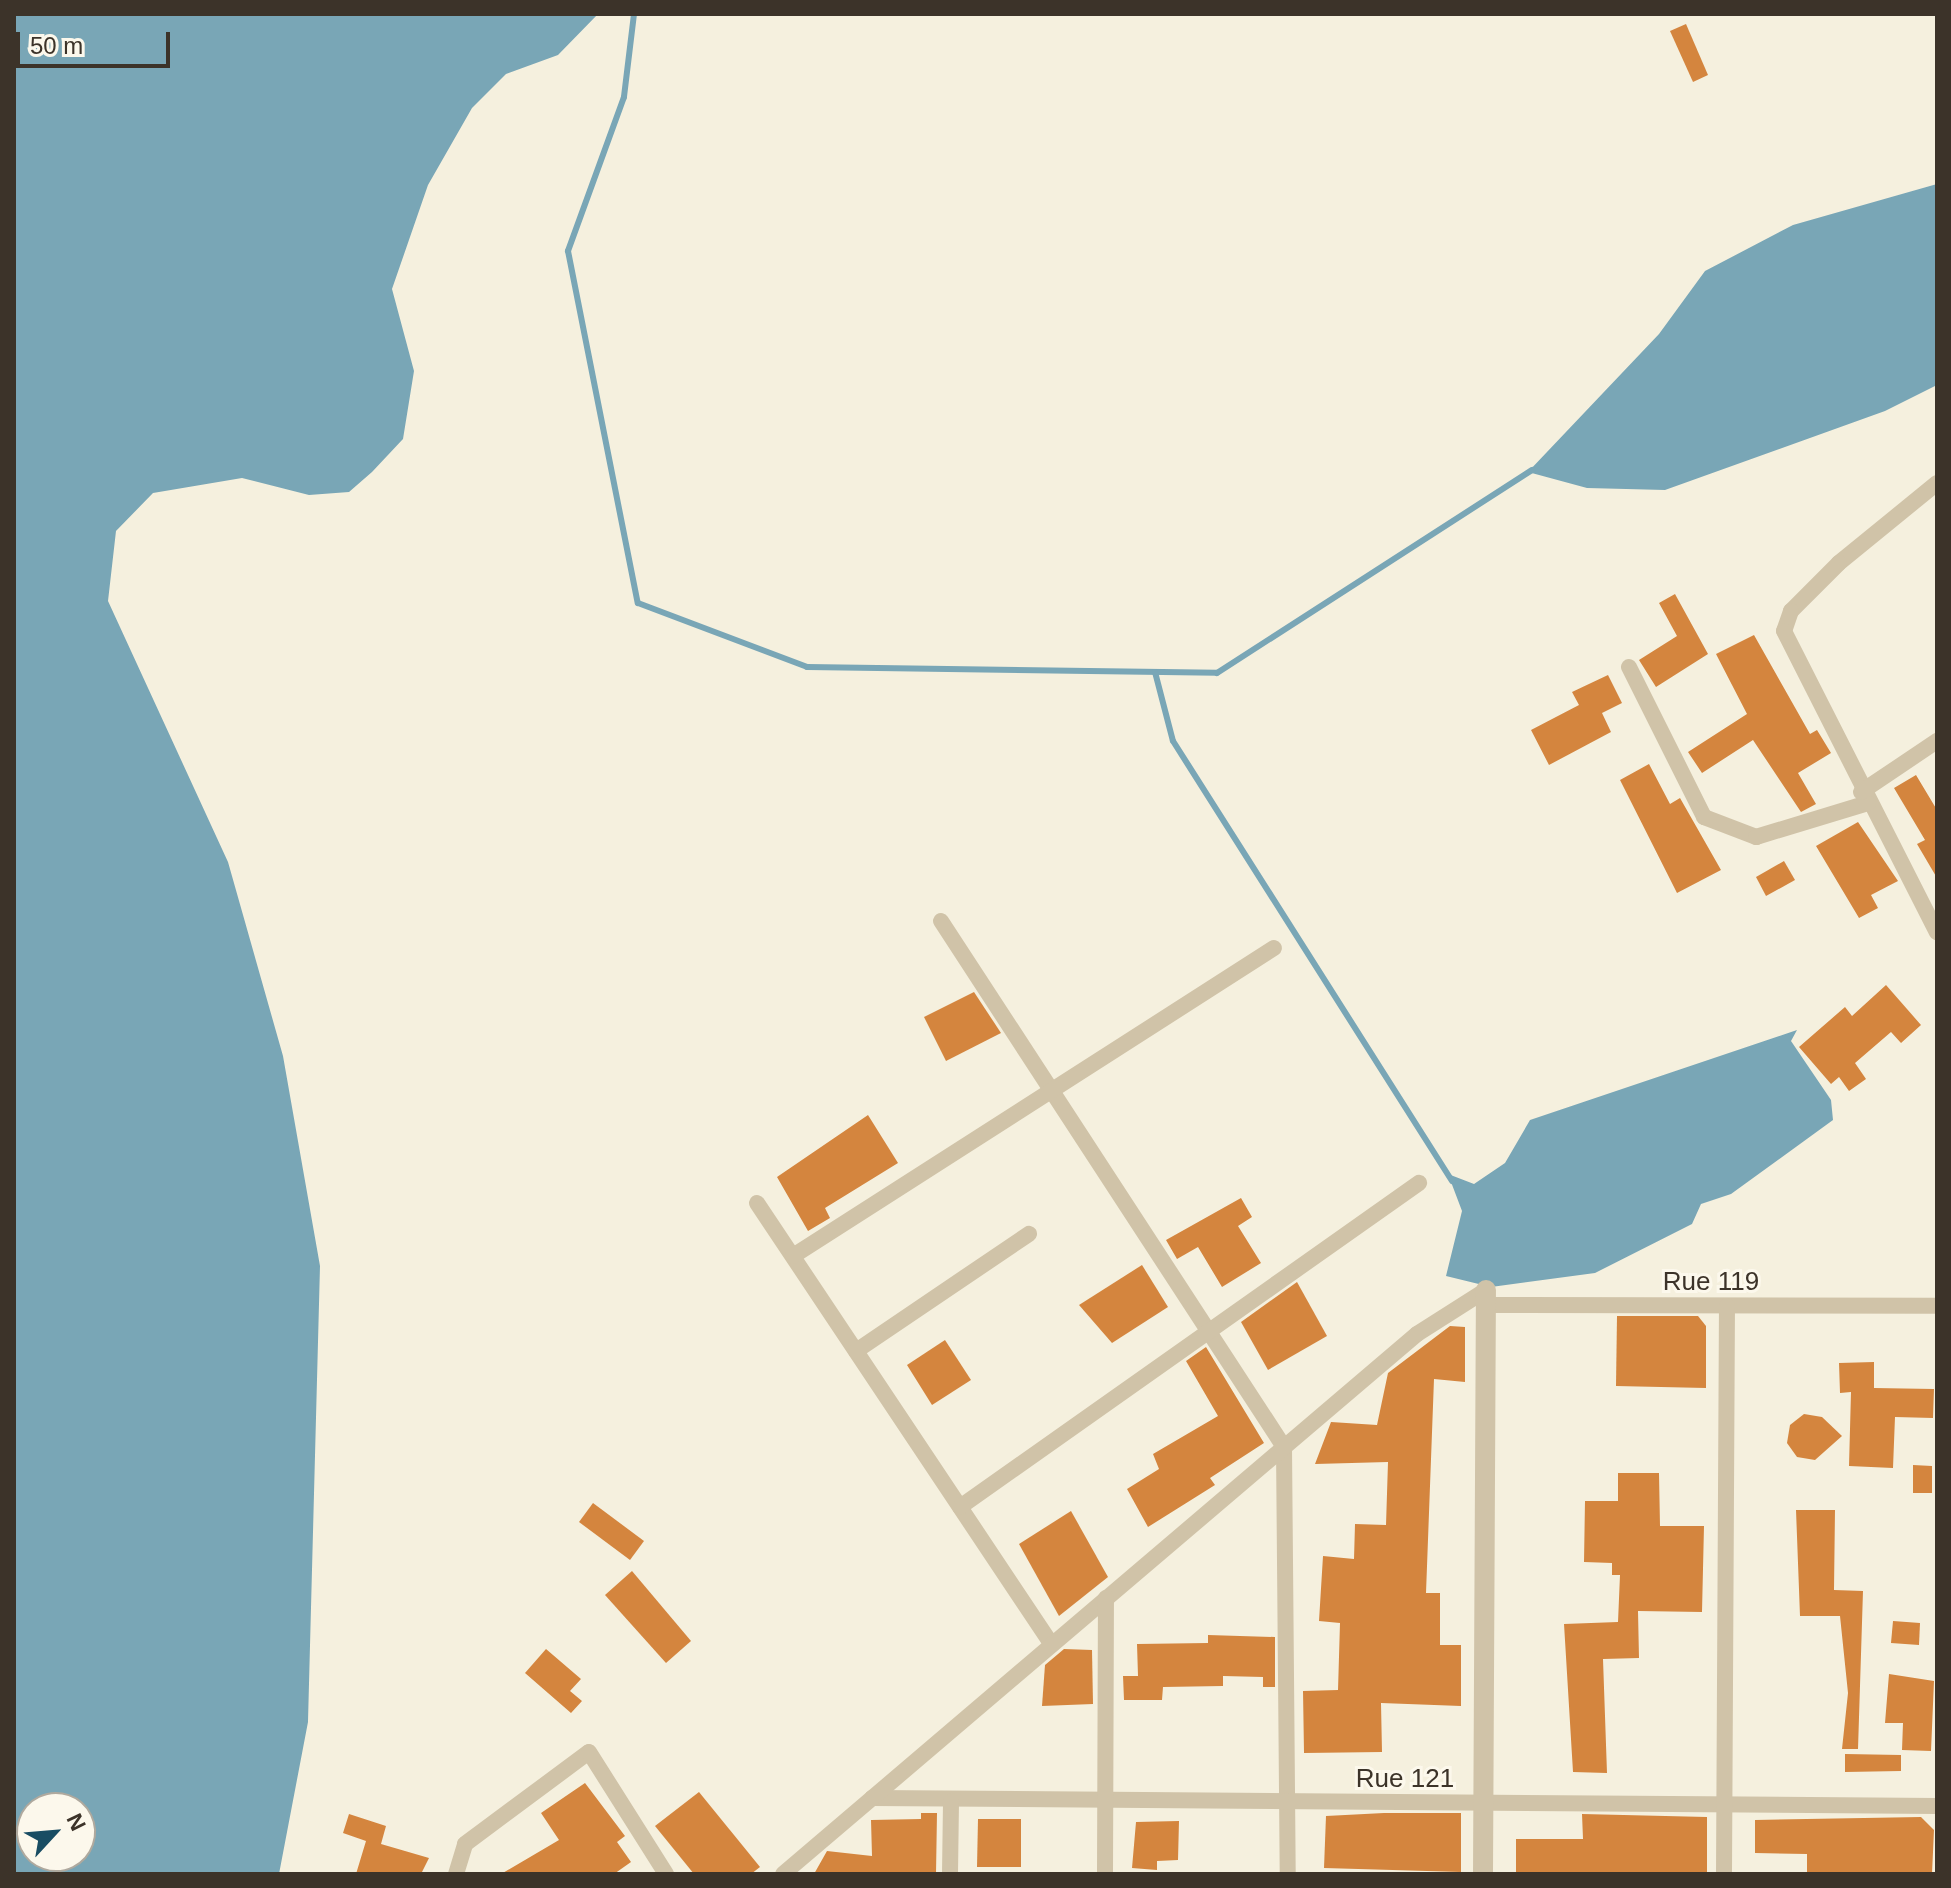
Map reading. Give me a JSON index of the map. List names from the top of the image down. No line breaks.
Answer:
{"streets":{"street":["Rue 119","Rue 121"]},"scale_bar":"50 m","north":"top right"}
